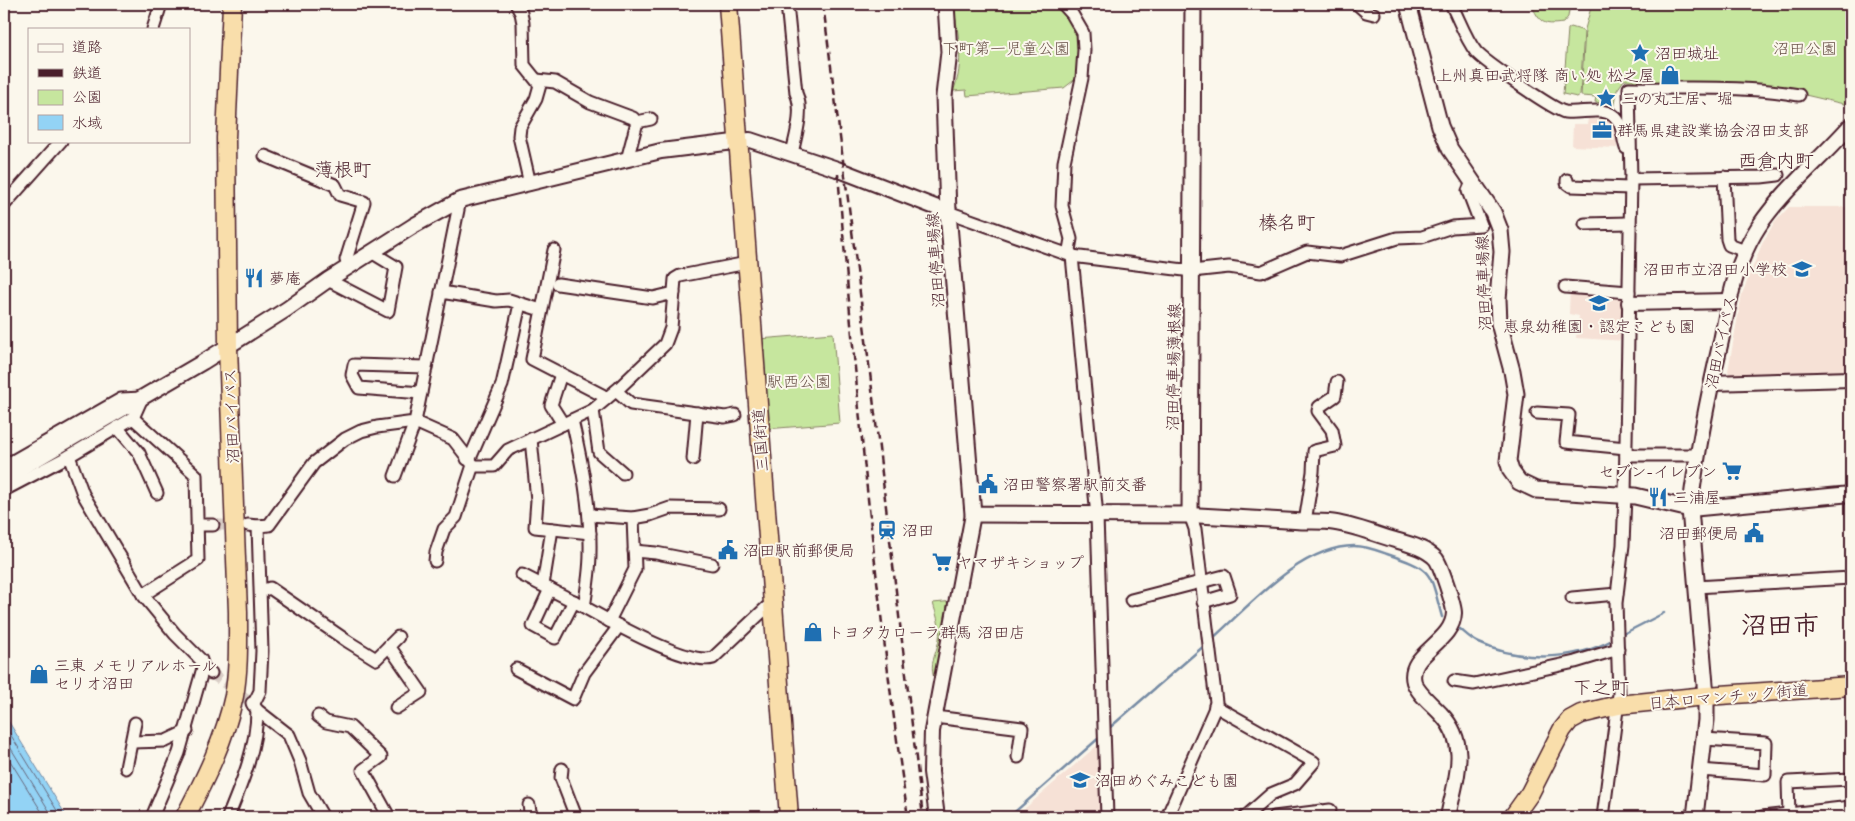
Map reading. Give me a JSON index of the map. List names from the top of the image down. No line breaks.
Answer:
{"streets":{"highway":["沼田バイパス","三国街道","日本ロマンチック街道"],"main road":["沼田停車場線","沼田停車場薄根線"]},"crossings":[["沼田停車場線","沼田バイパス"]],"districts":["西倉内町","薄根町","榛名町","沼田市","下之町"],"parks":["下町第一児童公園","沼田公園","駅西公園"],"places":{"place":["沼田城址","三の丸土居、堀"],"shop":["上州真田武将隊 商い処 松之屋","トヨタカローラ群馬 沼田店","三東 メモリアルホール セリオ沼田"],"office":["群馬県建設業協会沼田支部"],"school or university":["沼田市立沼田小学校","恵泉幼稚園・認定こども園","沼田めぐみこども園"],"restaurant":["夢庵","三浦屋"],"supermarket":["セブン-イレブン","ヤマザキショップ"],"public building":["沼田警察署駅前交番","沼田郵便局","沼田駅前郵便局"],"station":["沼田"]},"legend":["道路","鉄道","公園","水域"]}
